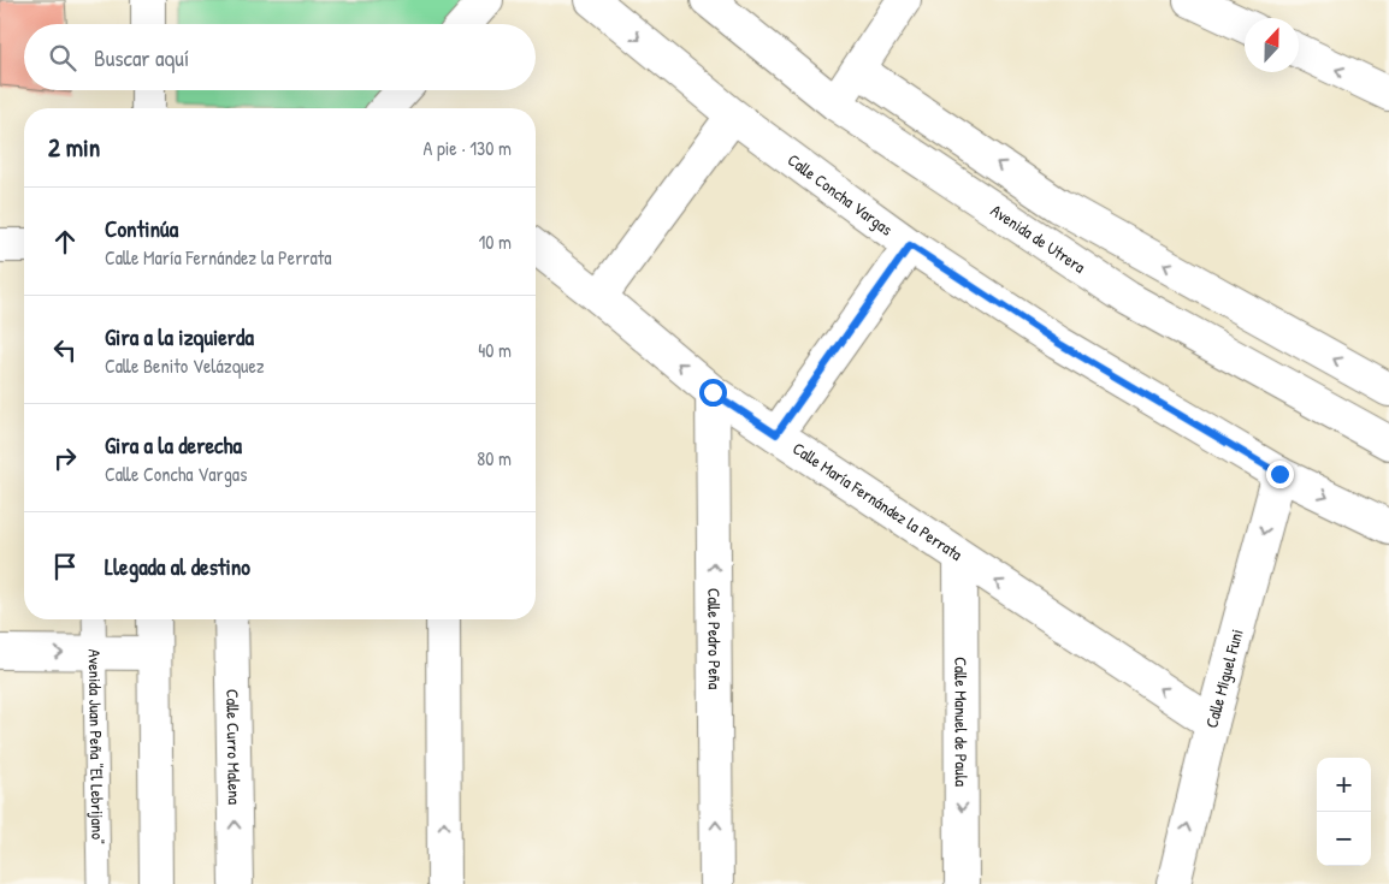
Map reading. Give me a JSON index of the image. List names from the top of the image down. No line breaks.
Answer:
{"streets":{"street":["Calle Concha Vargas","Avenida de Utrera","Calle María Fernández la Perrata","Calle Pedro Peña","Calle Miguel Funi","Calle Manuel de Paula","Calle Curro Malena"],"lane":["Avenida Juan Peña \"El Lebrijano\""]},"crossings":[["Calle Concha Vargas","Calle Miguel Funi"],["Calle María Fernández la Perrata","Calle Pedro Peña"],["Calle María Fernández la Perrata","Calle Miguel Funi"],["Calle María Fernández la Perrata","Calle Manuel de Paula"]],"one_way":["Calle María Fernández la Perrata","Calle Manuel de Paula"],"north":"top","page":{"search":"Buscar aquí","heading":["2 min","A pie · 130 m"],"list":[["Continúa","Calle María Fernández la Perrata","10 m"],["Gira a la izquierda","Calle Benito Velázquez","40 m"],["Gira a la derecha","Calle Concha Vargas","80 m"],"Llegada al destino"],"map_buttons":["+","−"]}}
